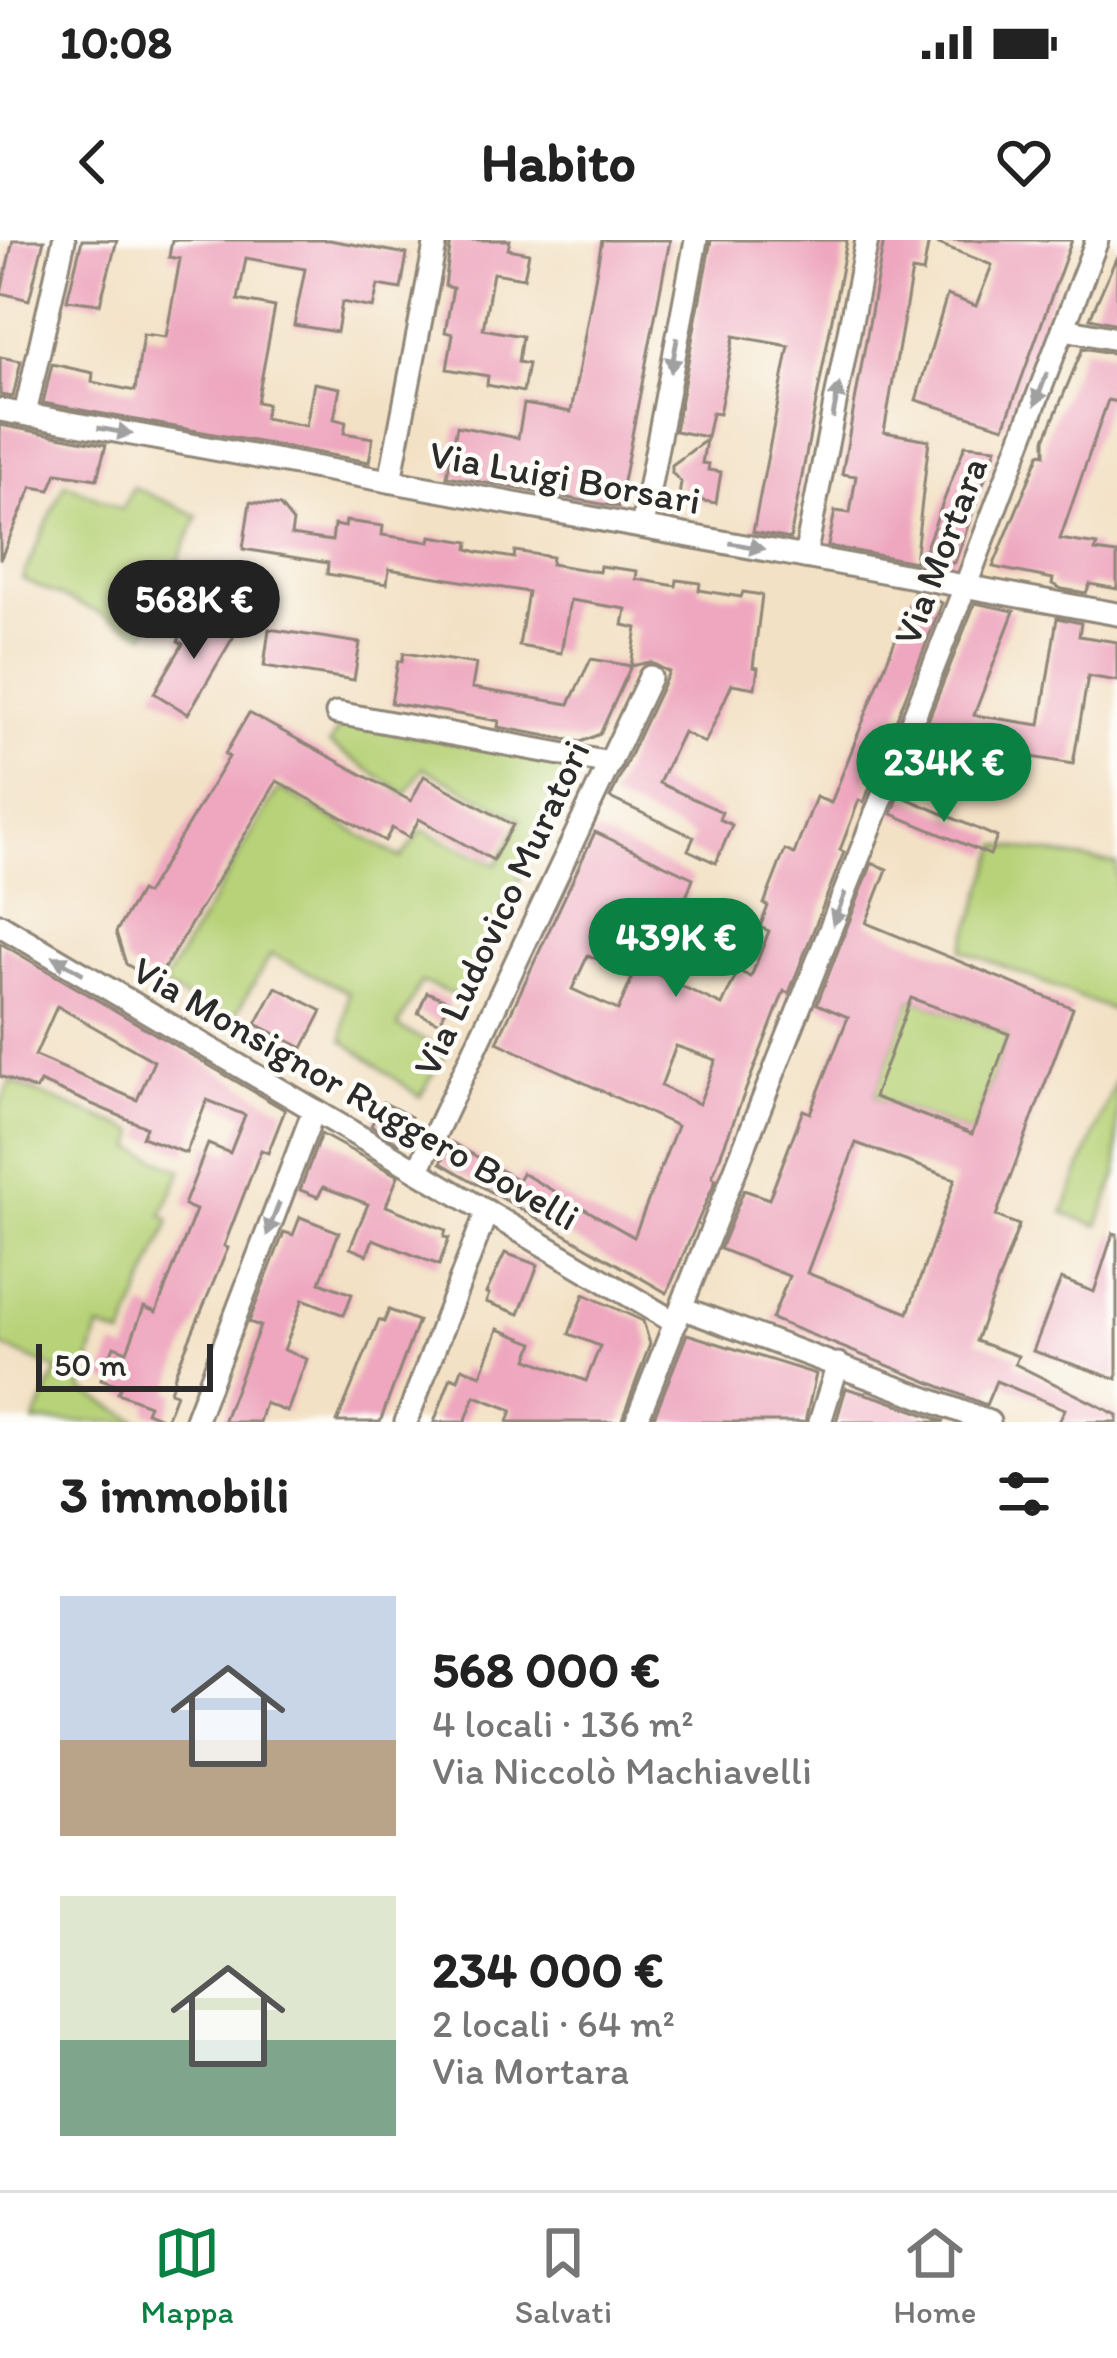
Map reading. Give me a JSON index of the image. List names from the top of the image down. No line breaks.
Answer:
{"streets":{"street":["Via Luigi Borsari","Via Mortara","Via Ludovico Muratori","Via Monsignor Ruggero Bovelli"]},"crossings":[["Via Luigi Borsari","Via Mortara"],["Via Mortara","Via Monsignor Ruggero Bovelli"],["Via Ludovico Muratori","Via Monsignor Ruggero Bovelli"]],"one_way":["Via Luigi Borsari","Via Mortara"],"scale_bar":"50 m","page":{"status":"10:08","header":"Habito","price":["568K €","234K €","439K €"],"scale":"50 m","heading":"3 immobili","list":[{"name":"568 000 €","note":"4 locali · 136 m² · Via Niccolò Machiavelli"},{"name":"234 000 €","note":"2 locali · 64 m² · Via Mortara"}],"tabs":["Mappa","Salvati","Home"]}}
